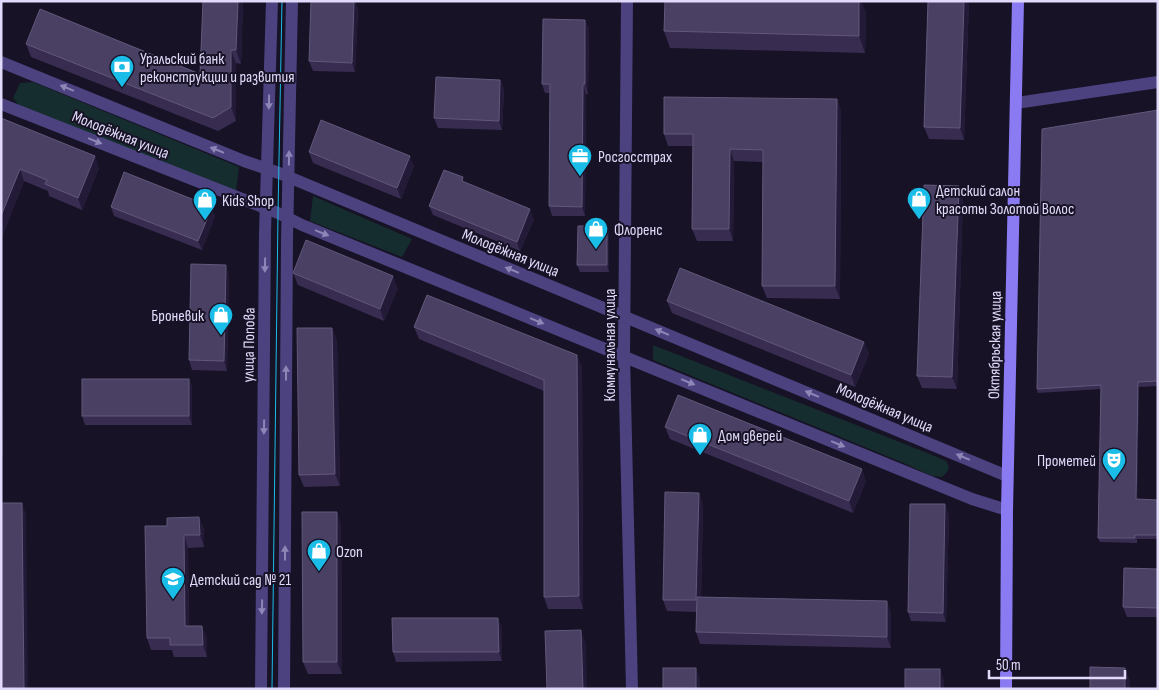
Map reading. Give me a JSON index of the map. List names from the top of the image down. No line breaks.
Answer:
{"streets":{"main road":["Октябрьская улица"],"street":["Молодёжная улица","улица Попова","Коммунальная улица"]},"crossings":[["Молодёжная улица","улица Попова"],["Молодёжная улица","Коммунальная улица"],["Молодёжная улица","Октябрьская улица"]],"places":{"bank":["Уральский банк реконструкции и развития"],"office":["Росгосстрах"],"shop":["Детский салон красоты Золотой Волос","Kids Shop","Флоренс","Броневик","Дом дверей","Ozon"],"theatre":["Прометей"],"school or university":["Детский сад № 21"]},"scale_bar":"50 m"}
